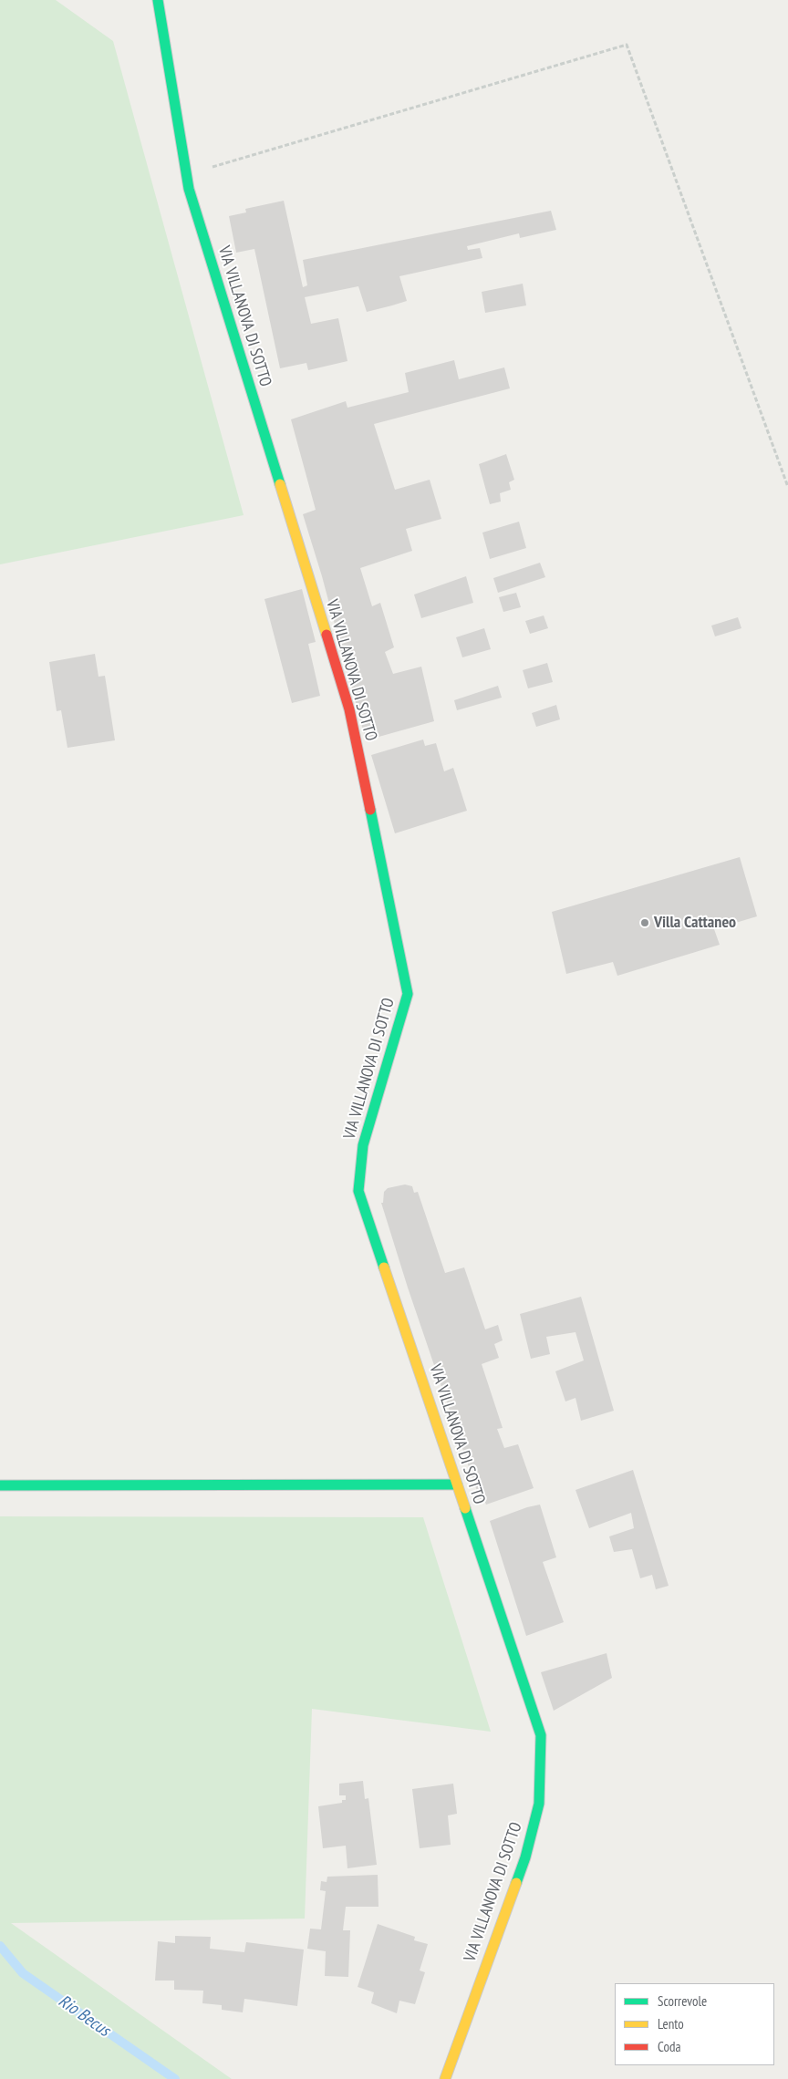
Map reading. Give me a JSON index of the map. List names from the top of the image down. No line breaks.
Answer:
{"streets":{"street":["VIA VILLANOVA DI SOTTO"]},"water":["Rio Becus"],"places":["Villa Cattaneo"],"legend":["Scorrevole","Lento","Coda"]}
